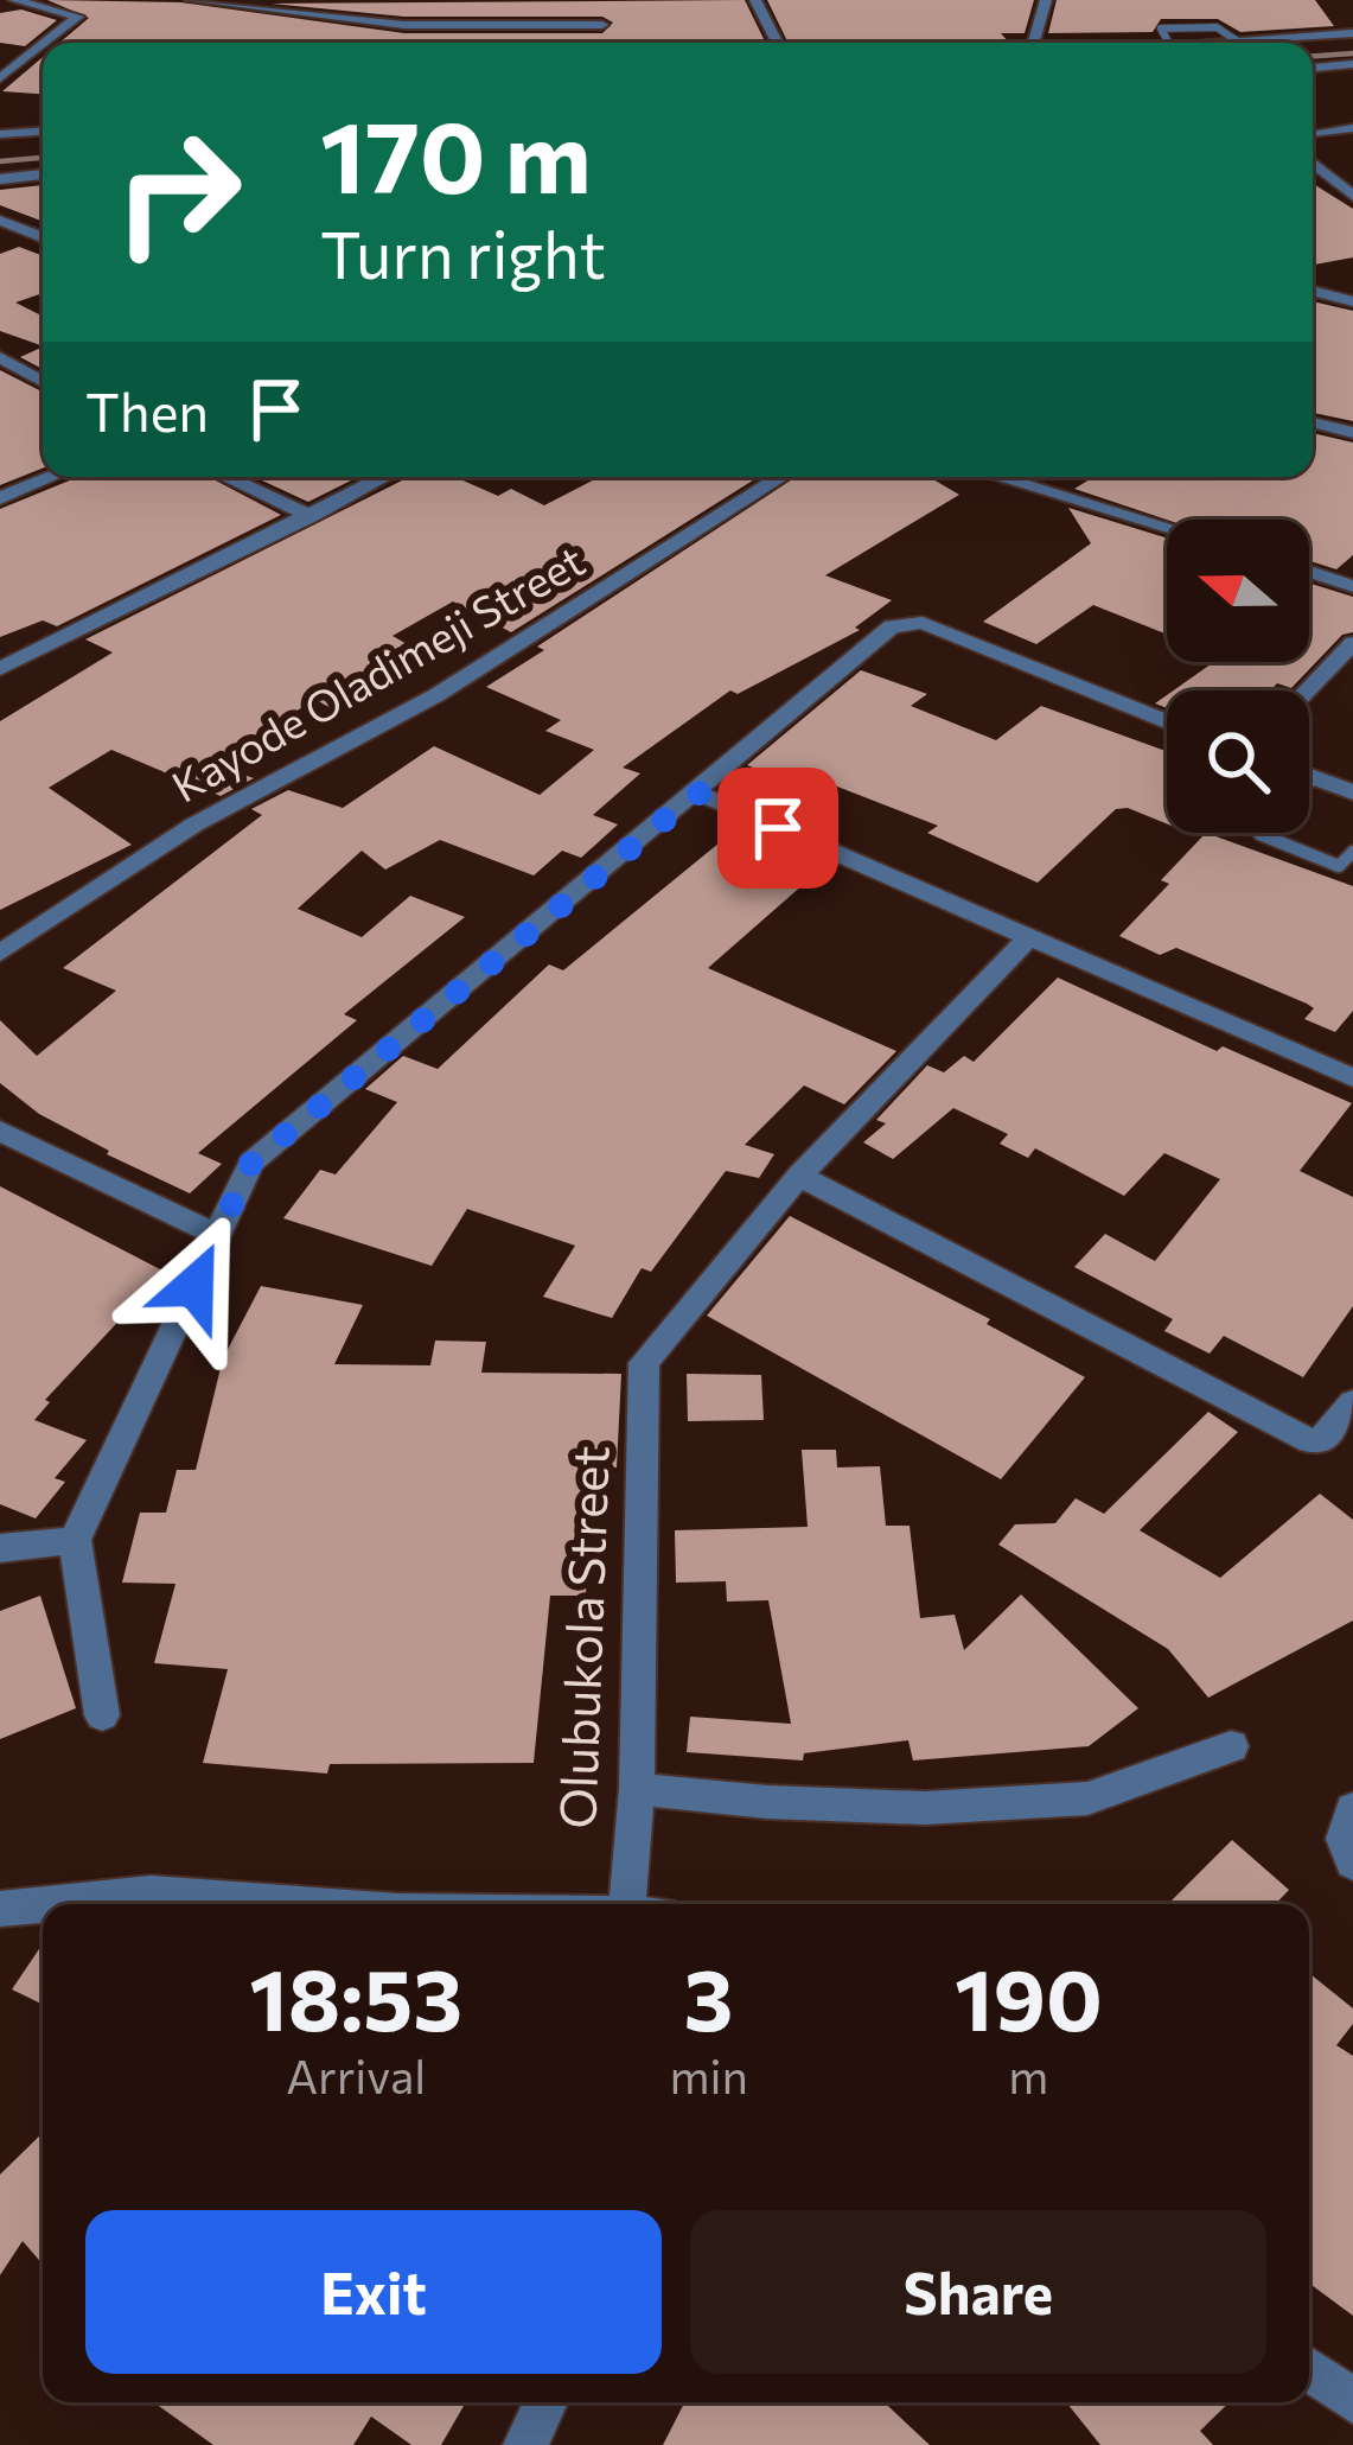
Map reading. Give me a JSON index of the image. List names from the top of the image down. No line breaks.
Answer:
{"streets":{"street":["Kayode Oladimeji Street","Olubukola Street"]},"north":"left","page":{"turn":["170 m","Turn right"],"then":"Then","eta":["18:53","Arrival","3","min","190","m"],"buttons":["Exit","Share"]}}
